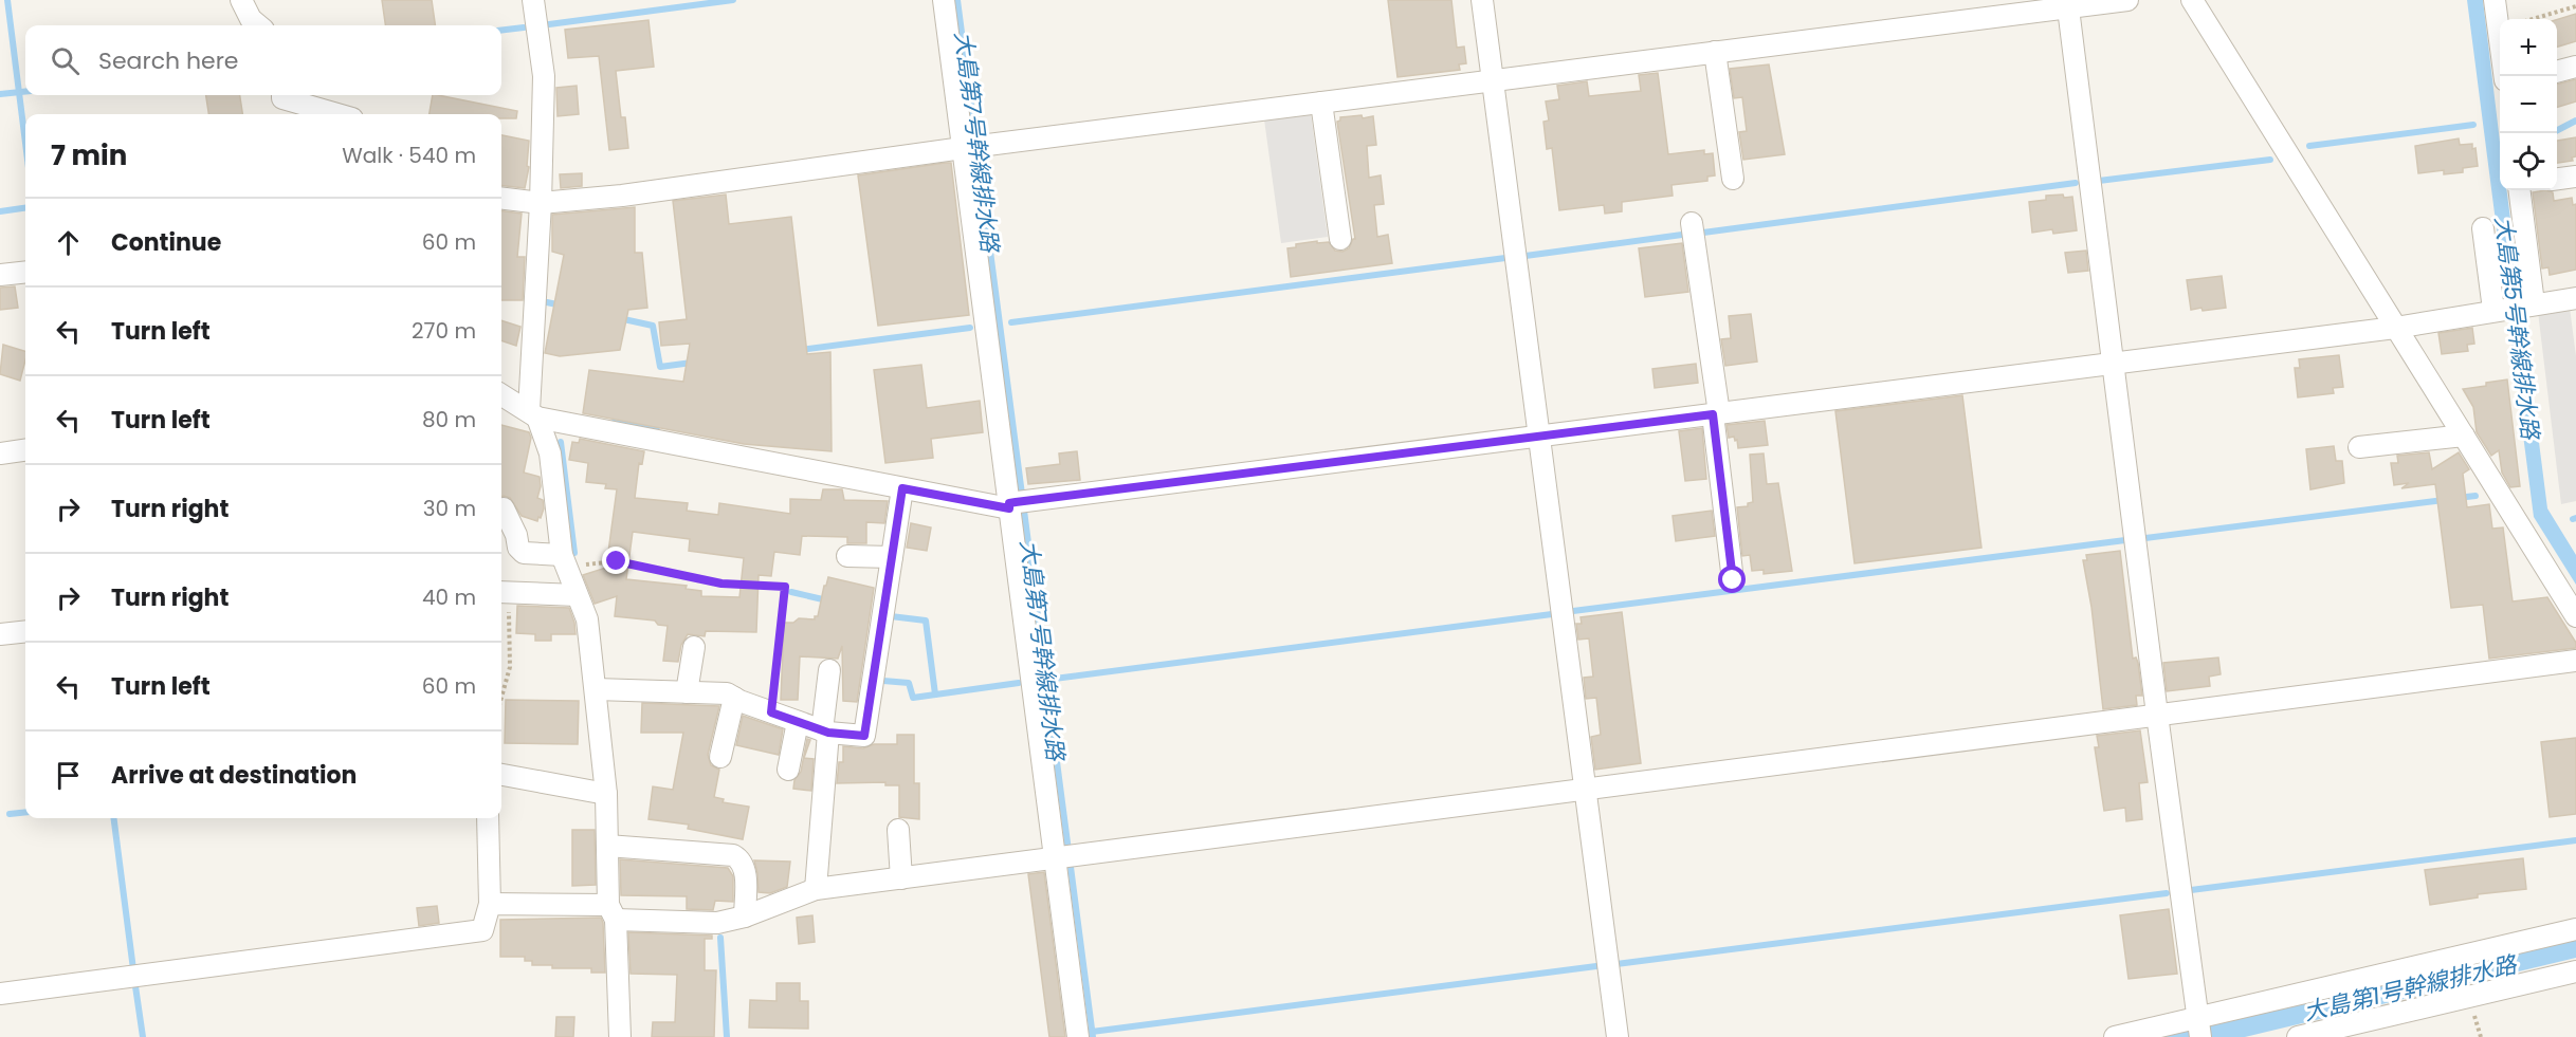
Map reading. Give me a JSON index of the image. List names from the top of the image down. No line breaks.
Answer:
{"water":["大島第7号幹線排水路","大島第5号幹線排水路","大島第1号幹線排水路"],"page":{"map_buttons":["+","−"],"search":"Search here","heading":["7 min","Walk · 540 m"],"list":[["Continue","60 m"],["Turn left","270 m"],["Turn left","80 m"],["Turn right","30 m"],["Turn right","40 m"],["Turn left","60 m"],"Arrive at destination"]}}
